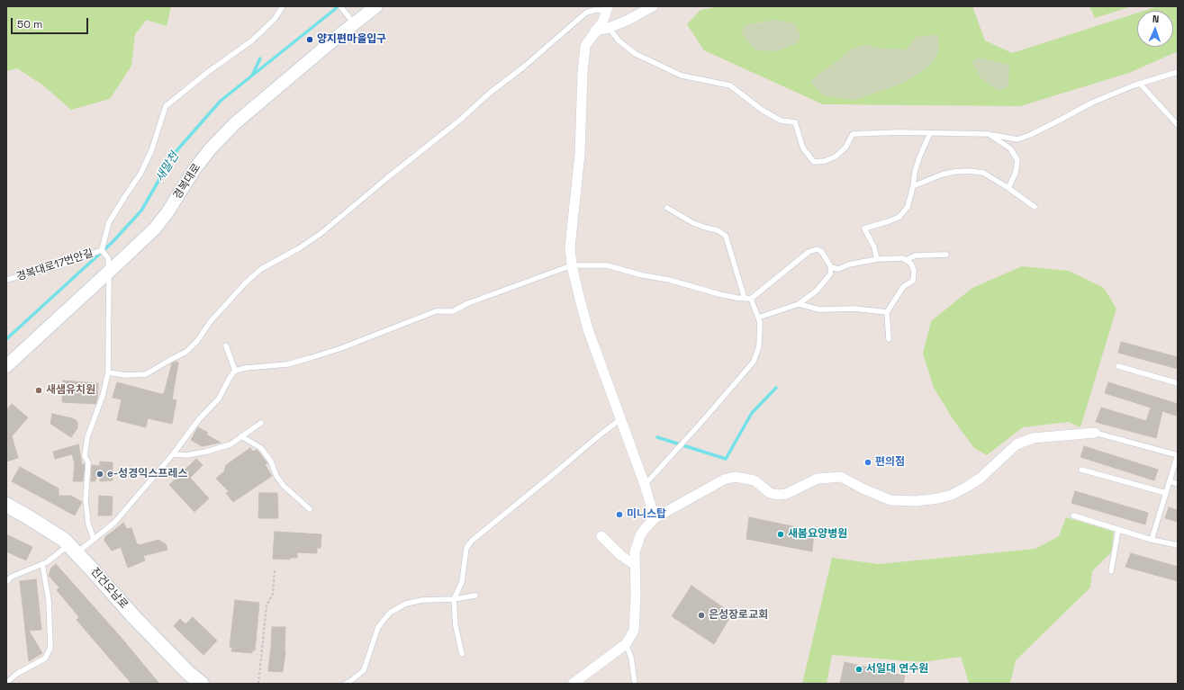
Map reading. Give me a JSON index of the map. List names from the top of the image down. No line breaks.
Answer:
{"streets":{"main road":["진건오남로"],"street":["경복대로"],"lane":["경복대로17번안길"]},"crossings":[["경복대로","경복대로17번안길"]],"water":["새말천"],"places":["양지편마을입구","새샘유치원","편의점","e-성경익스프레스","미니스탑","새봄요양병원","은성장로교회","서일대 연수원"],"scale_bar":"50 m","north":"top"}
